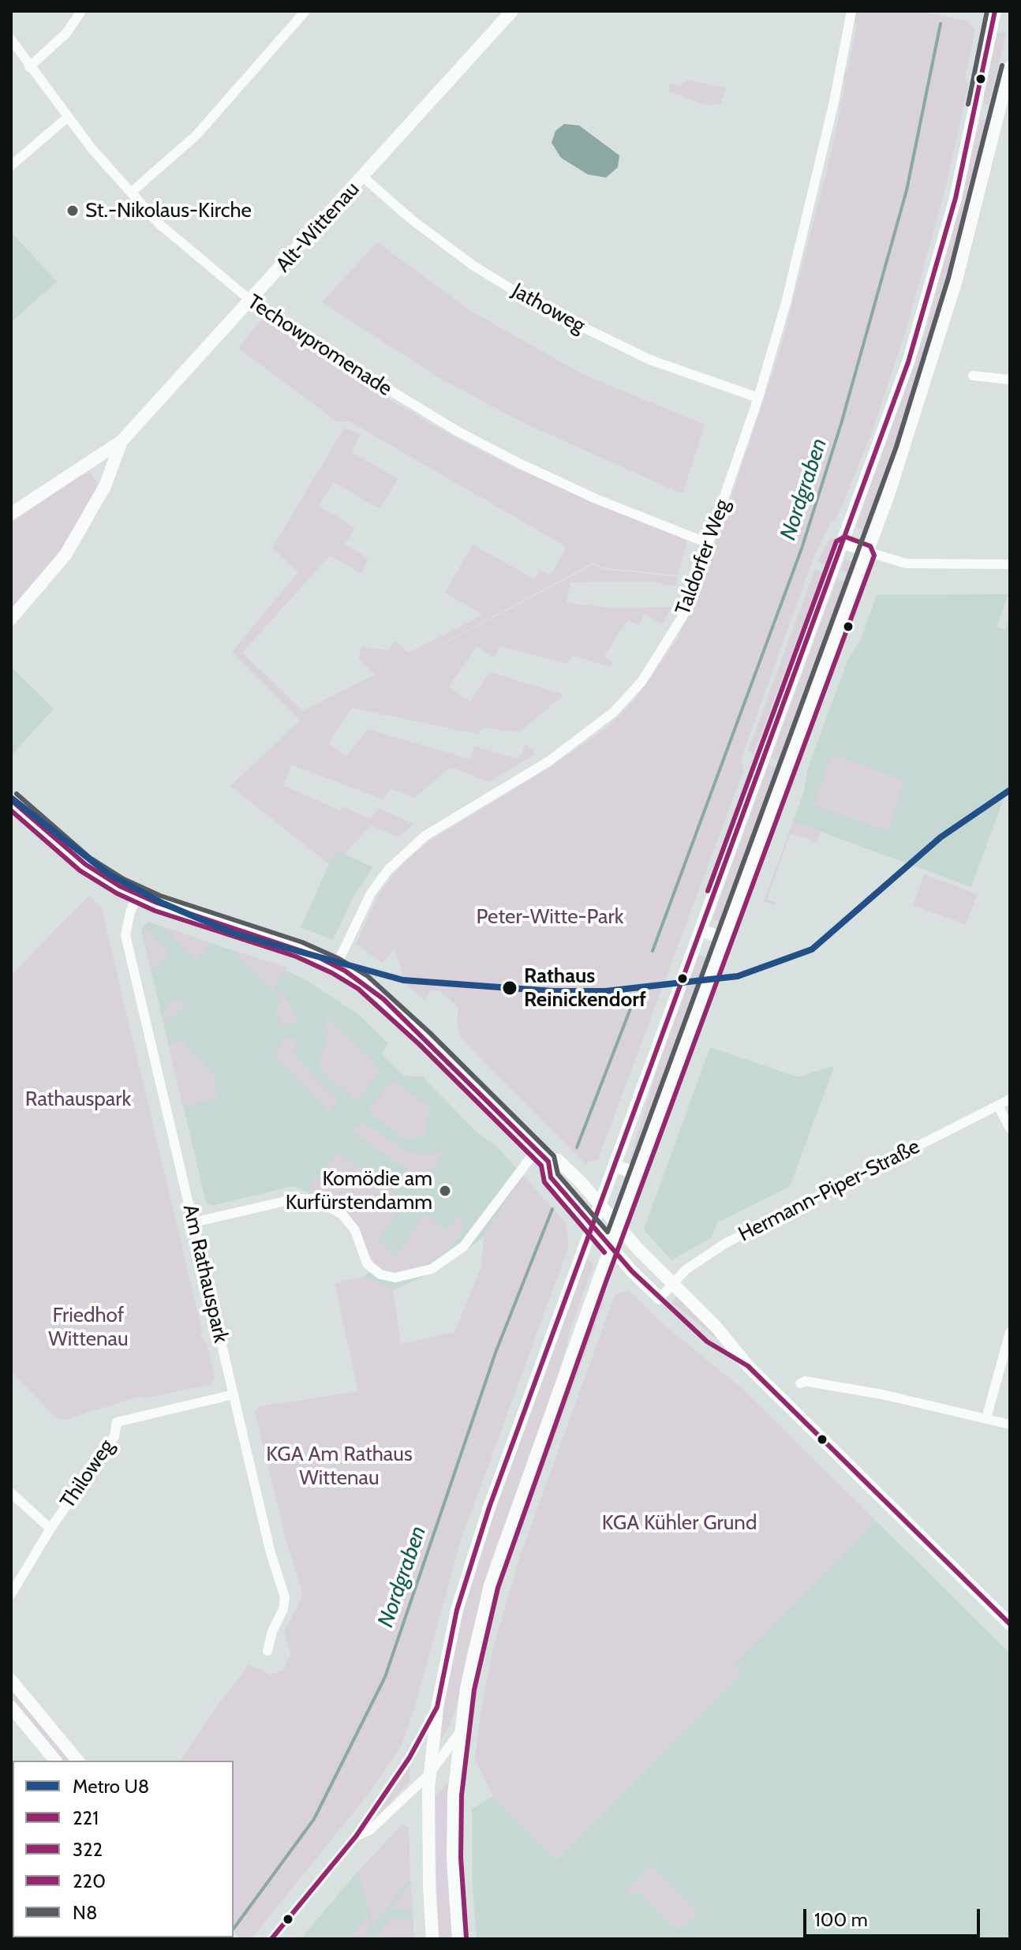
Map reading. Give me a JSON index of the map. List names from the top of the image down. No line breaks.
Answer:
{"streets":{"main road":["Alt-Wittenau"],"street":["Jathoweg","Techowpromenade","Taldorfer Weg","Hermann-Piper-Straße","Am Rathauspark","Thiloweg"]},"crossings":[["Alt-Wittenau","Jathoweg"],["Alt-Wittenau","Techowpromenade"],["Jathoweg","Taldorfer Weg"],["Techowpromenade","Taldorfer Weg"],["Am Rathauspark","Thiloweg"]],"water":["Nordgraben"],"parks":["Peter-Witte-Park","Rathauspark","Friedhof Wittenau","KGA Am Rathaus Wittenau","KGA Kühler Grund"],"places":["St.-Nikolaus-Kirche","Rathaus Reinickendorf","Komödie am Kurfürstendamm"],"lines":["transit line 220","transit line N8","transit line 322","metro line U8","transit line 221"],"legend":["Metro U8","221","322","220","N8"],"scale_bar":"100 m"}
